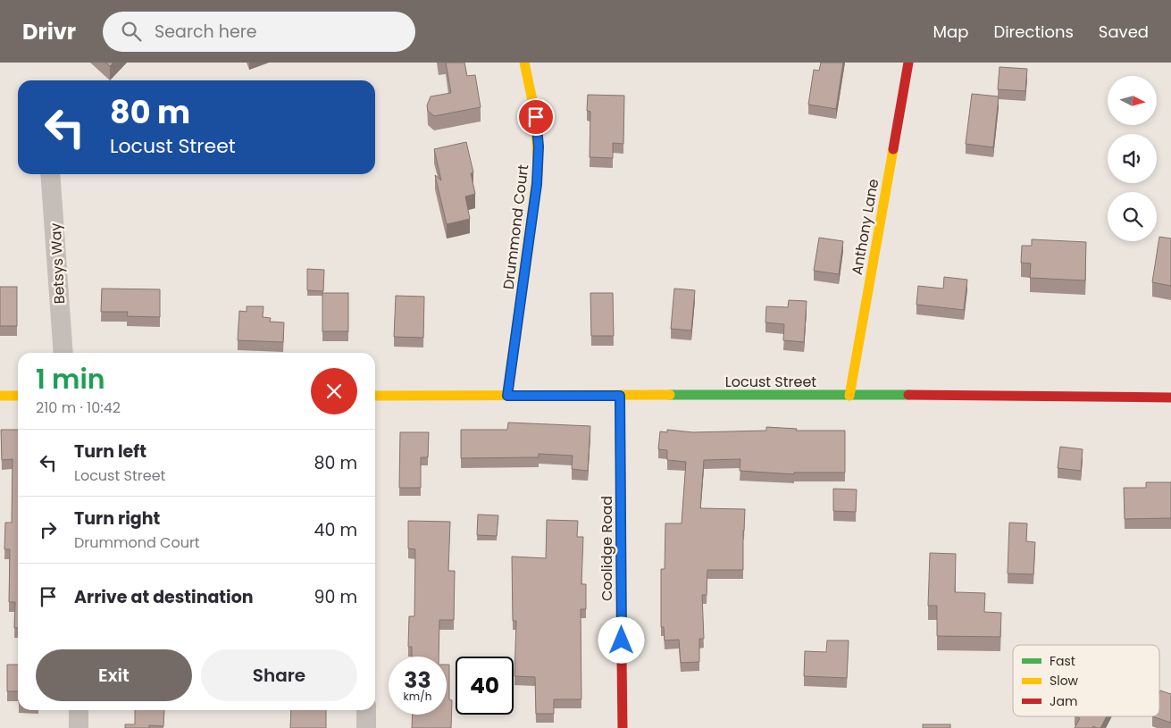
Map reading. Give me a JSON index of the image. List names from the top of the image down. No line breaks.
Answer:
{"streets":{"street":["Drummond Court","Anthony Lane","Betsys Way","Locust Street","Coolidge Road"]},"crossings":[["Drummond Court","Locust Street"],["Anthony Lane","Locust Street"],["Locust Street","Coolidge Road"]],"legend":["Fast","Slow","Jam"],"north":"right","page":{"header":"Drivr","search":"Search here","nav":["Map","Directions","Saved"],"turn":["80 m","Locust Street"],"heading":["1 min","210 m · 10:42"],"list":[{"name":"Turn left","note":"Locust Street","value":"80 m"},{"name":"Turn right","note":"Drummond Court","value":"40 m"},{"name":"Arrive at destination","value":"90 m"}],"buttons":["Exit","Share"],"speed":"33 km/h","limit":"40"}}
